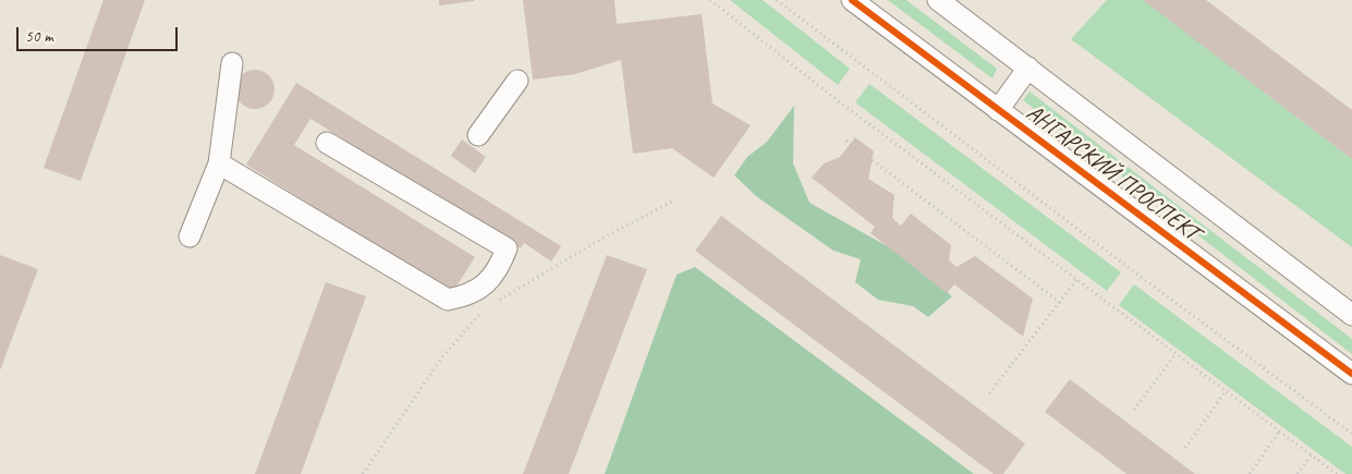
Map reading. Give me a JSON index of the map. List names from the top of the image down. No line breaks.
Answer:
{"streets":{"street":["АНГАРСКИЙ ПРОСПЕКТ"]},"scale_bar":"50 m"}
